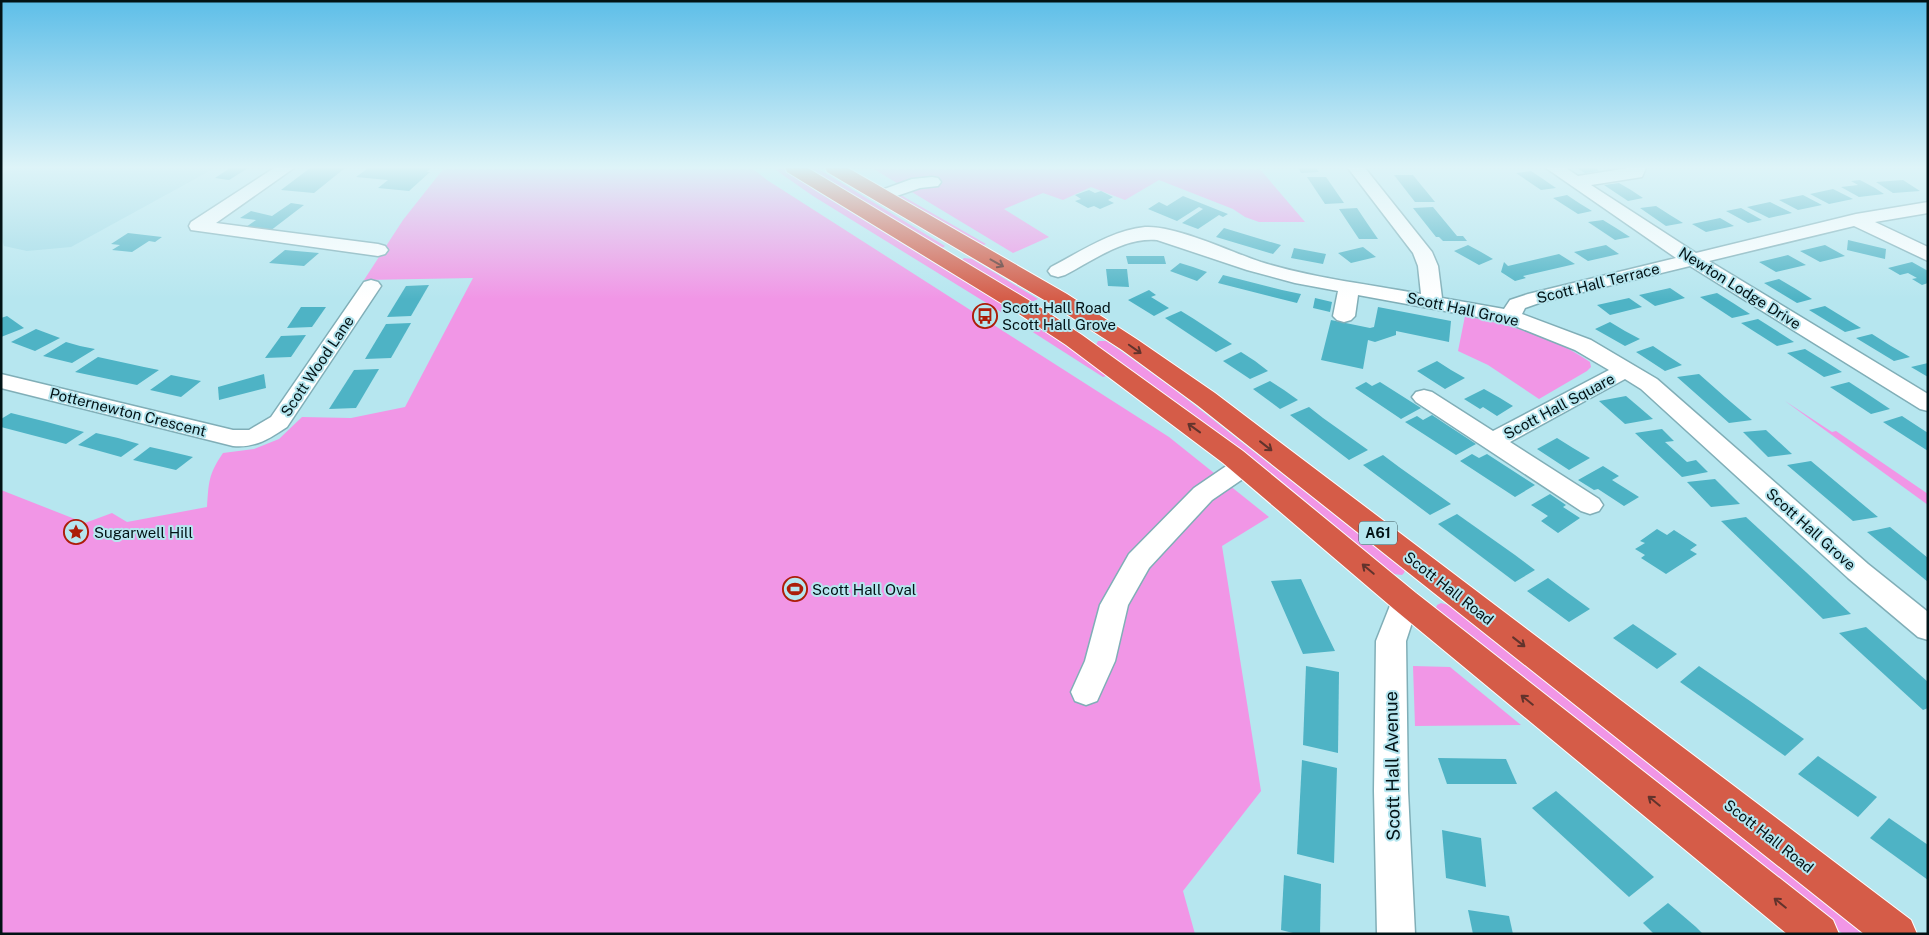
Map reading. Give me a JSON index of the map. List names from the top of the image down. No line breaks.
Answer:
{"streets":{"highway":["A61","Scott Hall Road"],"street":["Scott Hall Terrace","Newton Lodge Drive","Scott Hall Grove","Scott Wood Lane","Scott Hall Square","Potternewton Crescent","Scott Hall Avenue"]},"crossings":[["Scott Hall Terrace","Newton Lodge Drive"],["Scott Hall Terrace","Scott Hall Grove"],["Scott Hall Grove","Scott Hall Square"],["Scott Wood Lane","Potternewton Crescent"],["A61","Scott Hall Avenue"]],"places":{"bus stop":["Scott Hall Road Scott Hall Grove"],"place":["Sugarwell Hill"],"sports":["Scott Hall Oval"]}}
